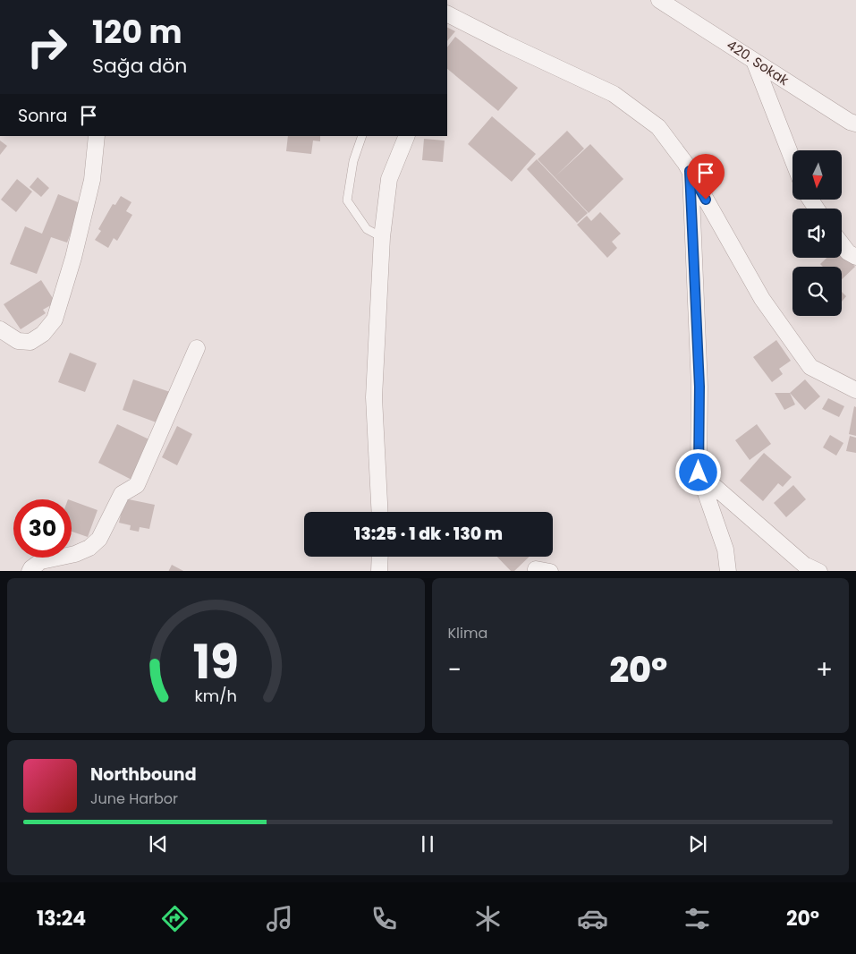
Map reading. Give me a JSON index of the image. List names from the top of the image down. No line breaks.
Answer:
{"streets":{"street":["420. Sokak"]},"north":"bottom","page":{"turn":["120 m","Sağa dön"],"then":"Sonra","limit":"30","trip":"13:25 · 1 dk · 130 m","tile":"Klima","heat":["−","20°","+"],"song":["Northbound","June Harbor"],"tabs":["13:24","20°"],"gauge":["19","km/h"]}}
